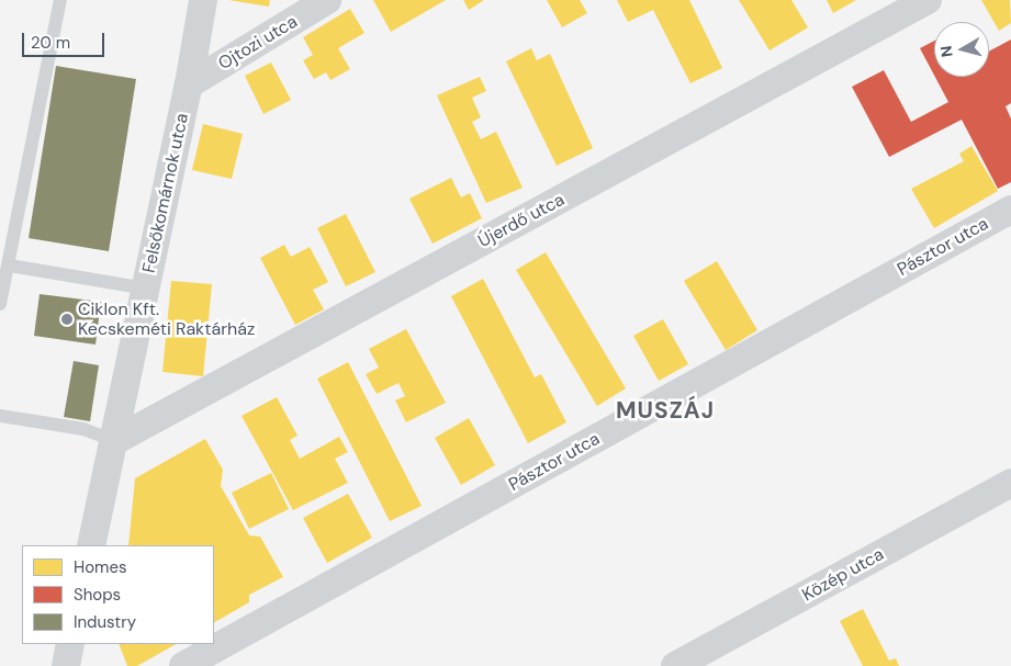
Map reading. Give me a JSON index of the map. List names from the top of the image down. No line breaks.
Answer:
{"streets":{"street":["Ojtozi utca","Felsőkomárnok utca","Újerdő utca","Pásztor utca","Közép utca"]},"crossings":[["Ojtozi utca","Felsőkomárnok utca"],["Felsőkomárnok utca","Újerdő utca"]],"districts":["MUSZÁJ"],"places":["Ciklon Kft. Kecskeméti Raktárház"],"legend":["Homes","Shops","Industry"],"scale_bar":"20 m","north":"left"}
